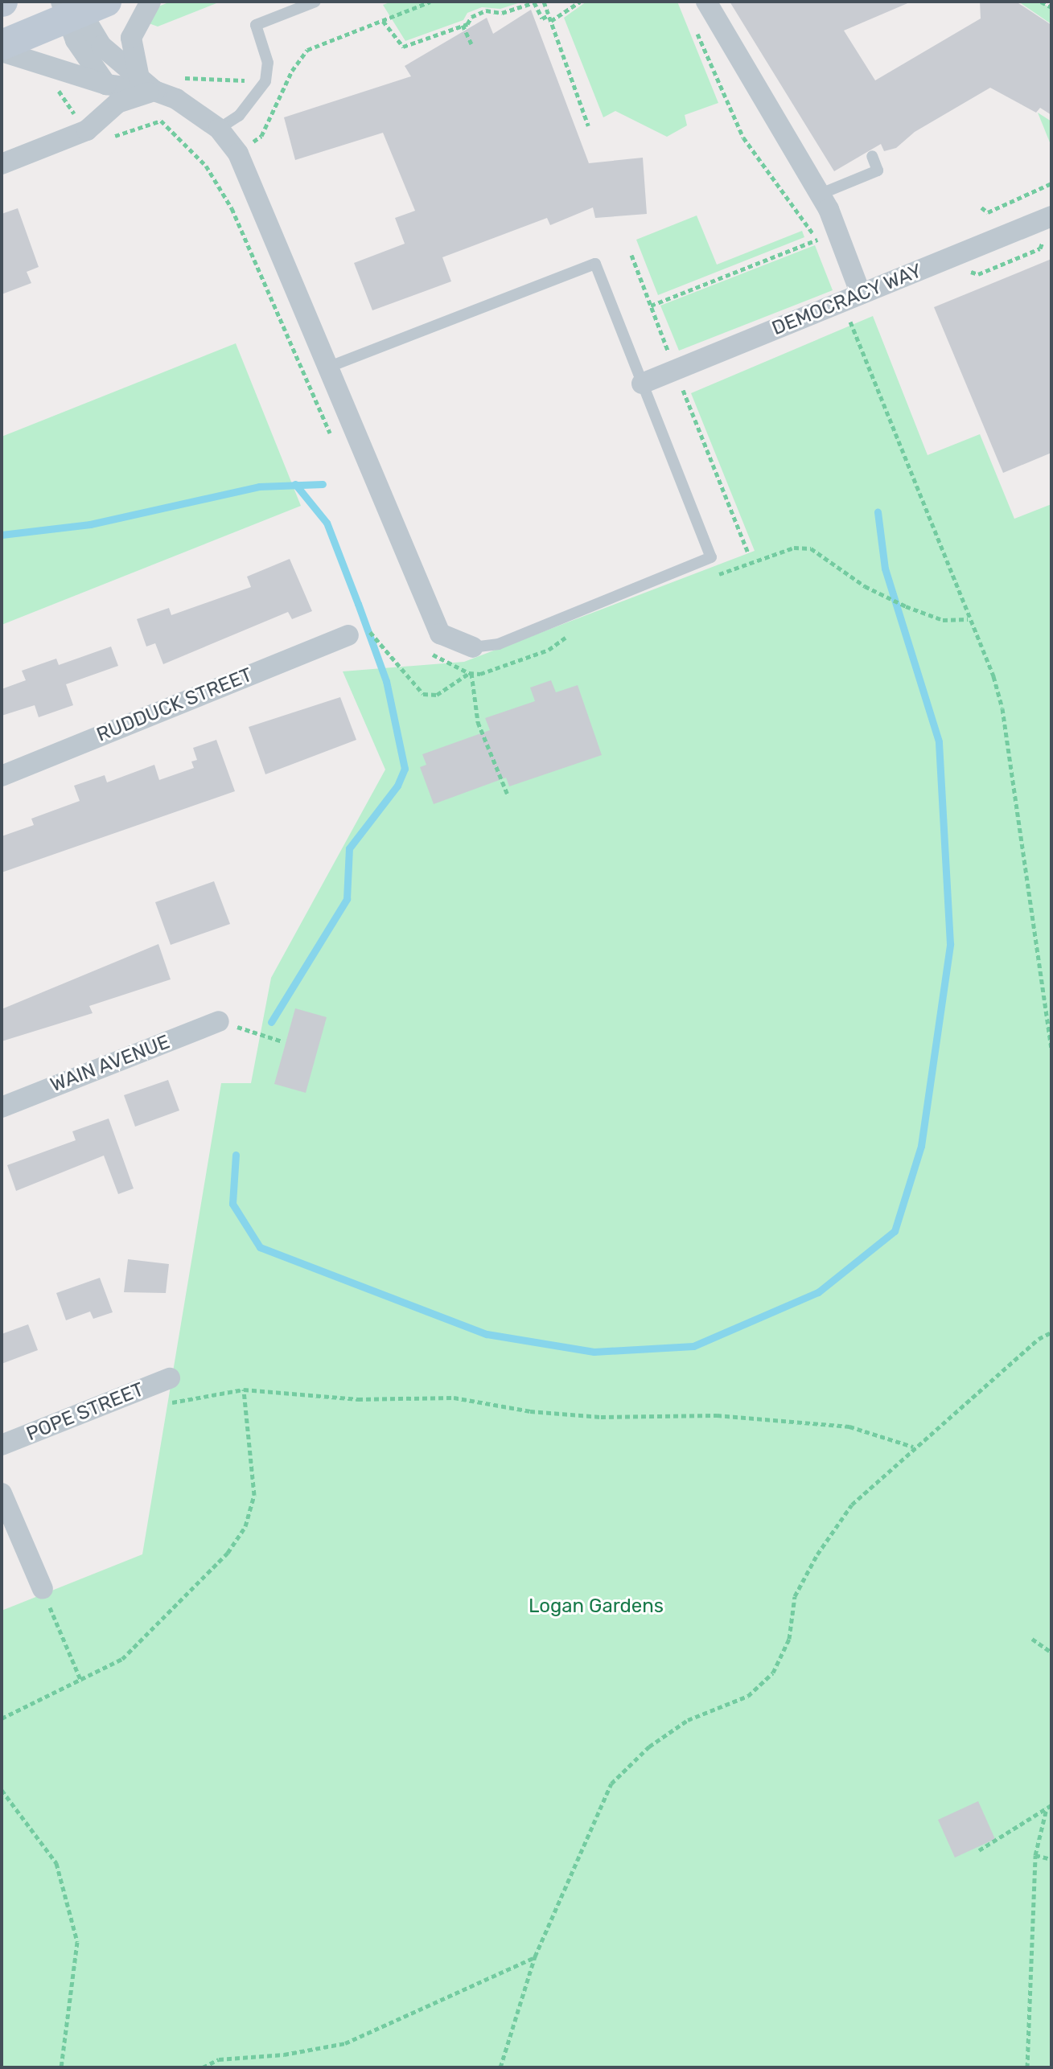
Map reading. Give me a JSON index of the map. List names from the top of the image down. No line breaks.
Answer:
{"streets":{"street":["DEMOCRACY WAY","RUDDUCK STREET","WAIN AVENUE","POPE STREET"]},"parks":["Logan Gardens"]}
